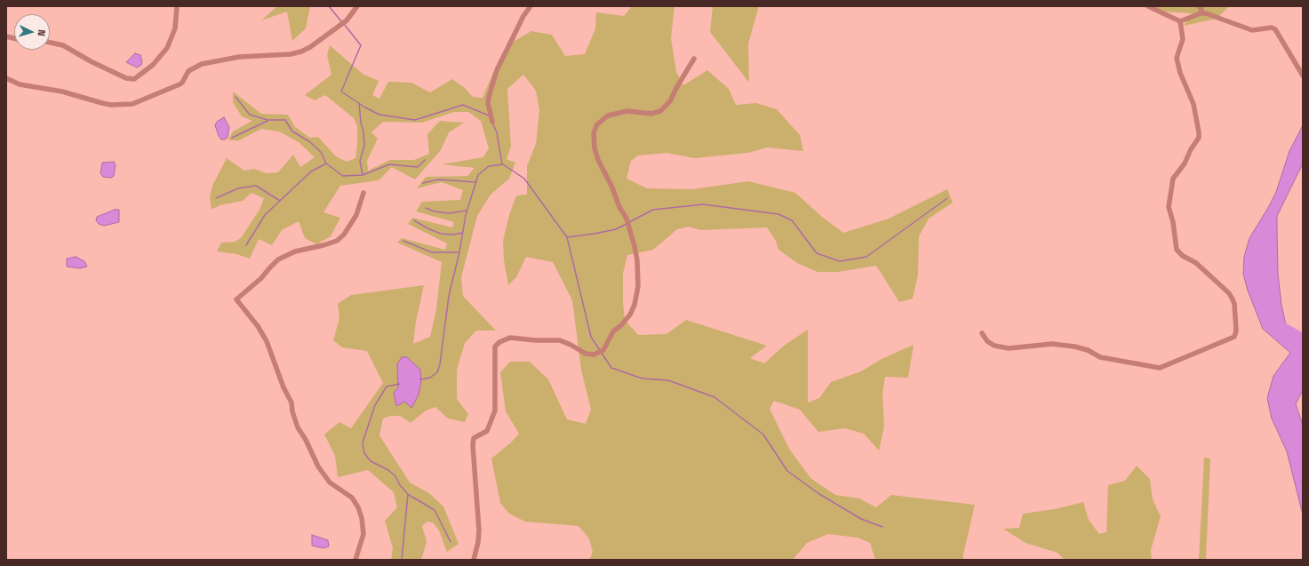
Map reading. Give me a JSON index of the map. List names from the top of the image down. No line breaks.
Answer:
{"north":"right"}
